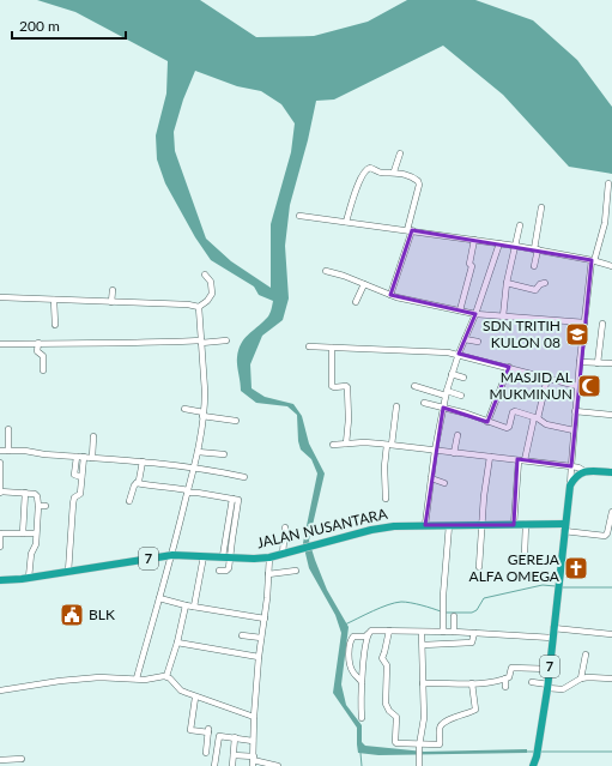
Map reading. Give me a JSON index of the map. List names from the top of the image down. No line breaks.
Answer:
{"streets":{"highway":["JALAN NUSANTARA","7"]},"crossings":[["JALAN NUSANTARA","7"]],"places":{"school or university":["SDN TRITIH KULON 08"],"mosque":["MASJID AL MUKMINUN"],"church":["GEREJA ALFA OMEGA"],"public building":["BLK"]},"scale_bar":"200 m"}
